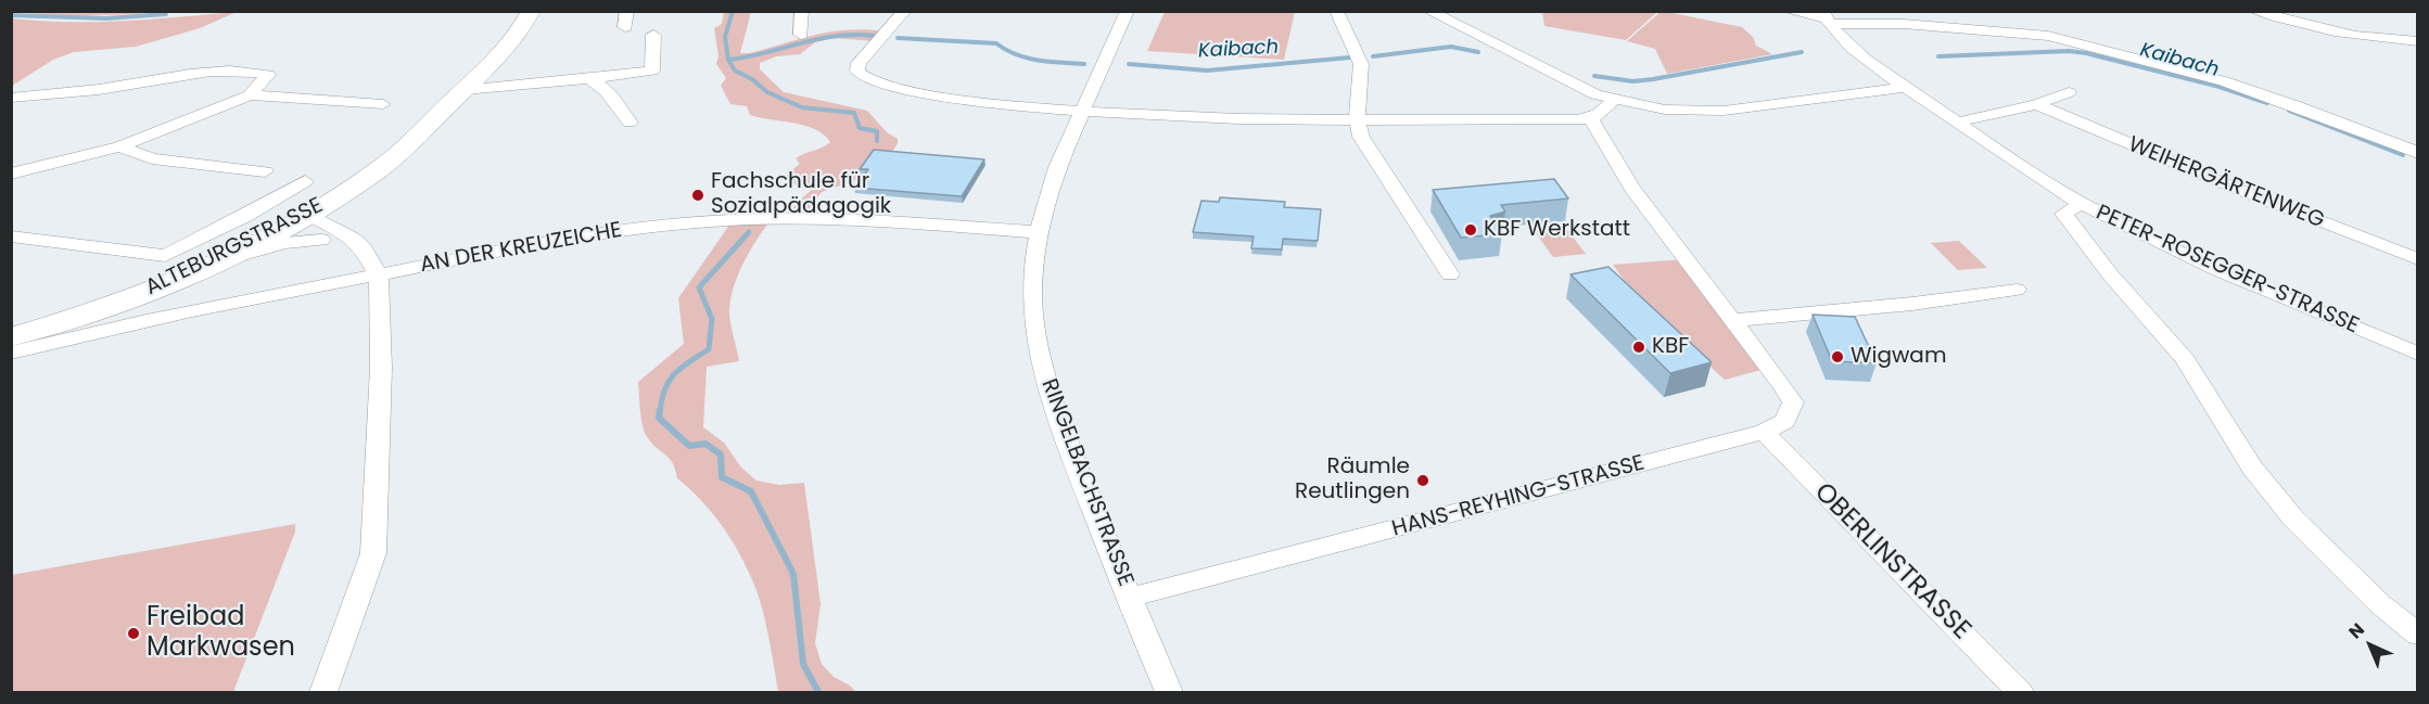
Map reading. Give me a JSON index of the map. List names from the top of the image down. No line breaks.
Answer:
{"streets":{"main road":["ALTEBURGSTRASSE"],"street":["WEIHERGÄRTENWEG","AN DER KREUZEICHE","PETER-ROSEGGER-STRASSE","RINGELBACHSTRASSE","HANS-REYHING-STRASSE","OBERLINSTRASSE"]},"crossings":[["AN DER KREUZEICHE","RINGELBACHSTRASSE"],["RINGELBACHSTRASSE","HANS-REYHING-STRASSE"],["HANS-REYHING-STRASSE","OBERLINSTRASSE"]],"water":["Kaibach"],"places":["Fachschule für Sozialpädagogik","KBF Werkstatt","KBF","Wigwam","Räumle Reutlingen","Freibad Markwasen"],"north":"top left"}
